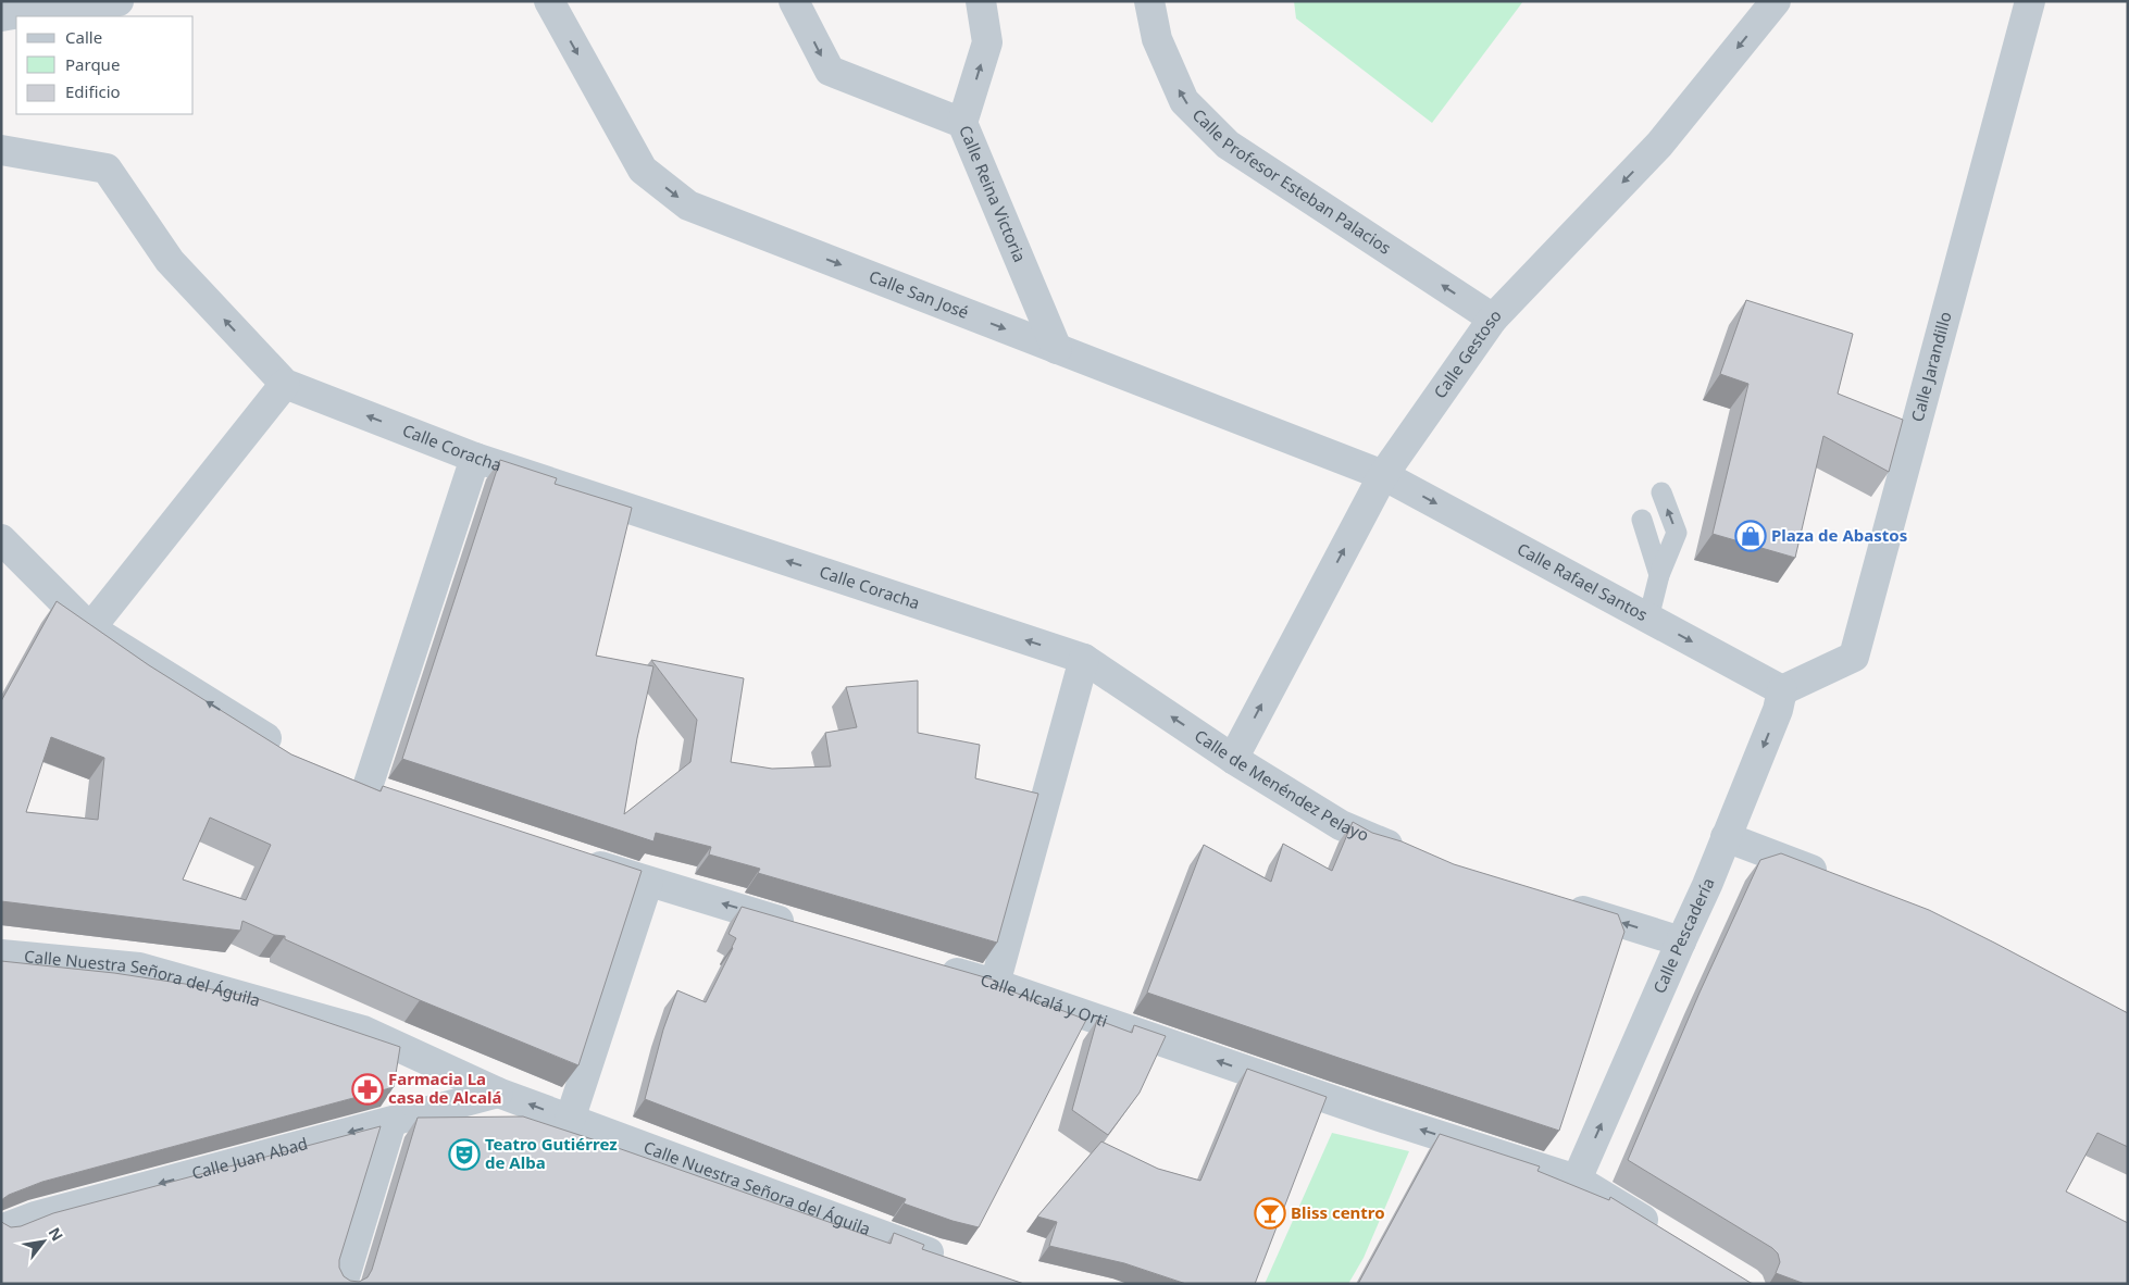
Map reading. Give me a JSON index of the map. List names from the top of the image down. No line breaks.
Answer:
{"streets":{"street":["Calle Profesor Esteban Palacios","Calle Reina Victoria","Calle San José","Calle Gestoso","Calle Jarandillo","Calle Coracha","Calle Rafael Santos","Calle de Menéndez Pelayo","Calle Pescadería","Calle Nuestra Señora del Águila","Calle Alcalá y Orti","Calle Juan Abad"]},"crossings":[["Calle Profesor Esteban Palacios","Calle Gestoso"],["Calle Reina Victoria","Calle San José"],["Calle San José","Calle Gestoso"],["Calle San José","Calle Rafael Santos"],["Calle Gestoso","Calle Rafael Santos"],["Calle Gestoso","Calle de Menéndez Pelayo"],["Calle Jarandillo","Calle Rafael Santos"],["Calle Jarandillo","Calle Pescadería"],["Calle Coracha","Calle de Menéndez Pelayo"],["Calle Rafael Santos","Calle Pescadería"],["Calle Pescadería","Calle Alcalá y Orti"],["Calle Nuestra Señora del Águila","Calle Juan Abad"]],"one_way":["Calle Profesor Esteban Palacios","Calle Reina Victoria","Calle San José","Calle Coracha","Calle Rafael Santos","Calle de Menéndez Pelayo","Calle Alcalá y Orti","Calle Juan Abad"],"places":{"shop":["Plaza de Abastos"],"pharmacy":["Farmacia La casa de Alcalá"],"theatre":["Teatro Gutiérrez de Alba"],"bar":["Bliss centro"]},"legend":["Calle","Parque","Edificio"],"north":"top right"}
